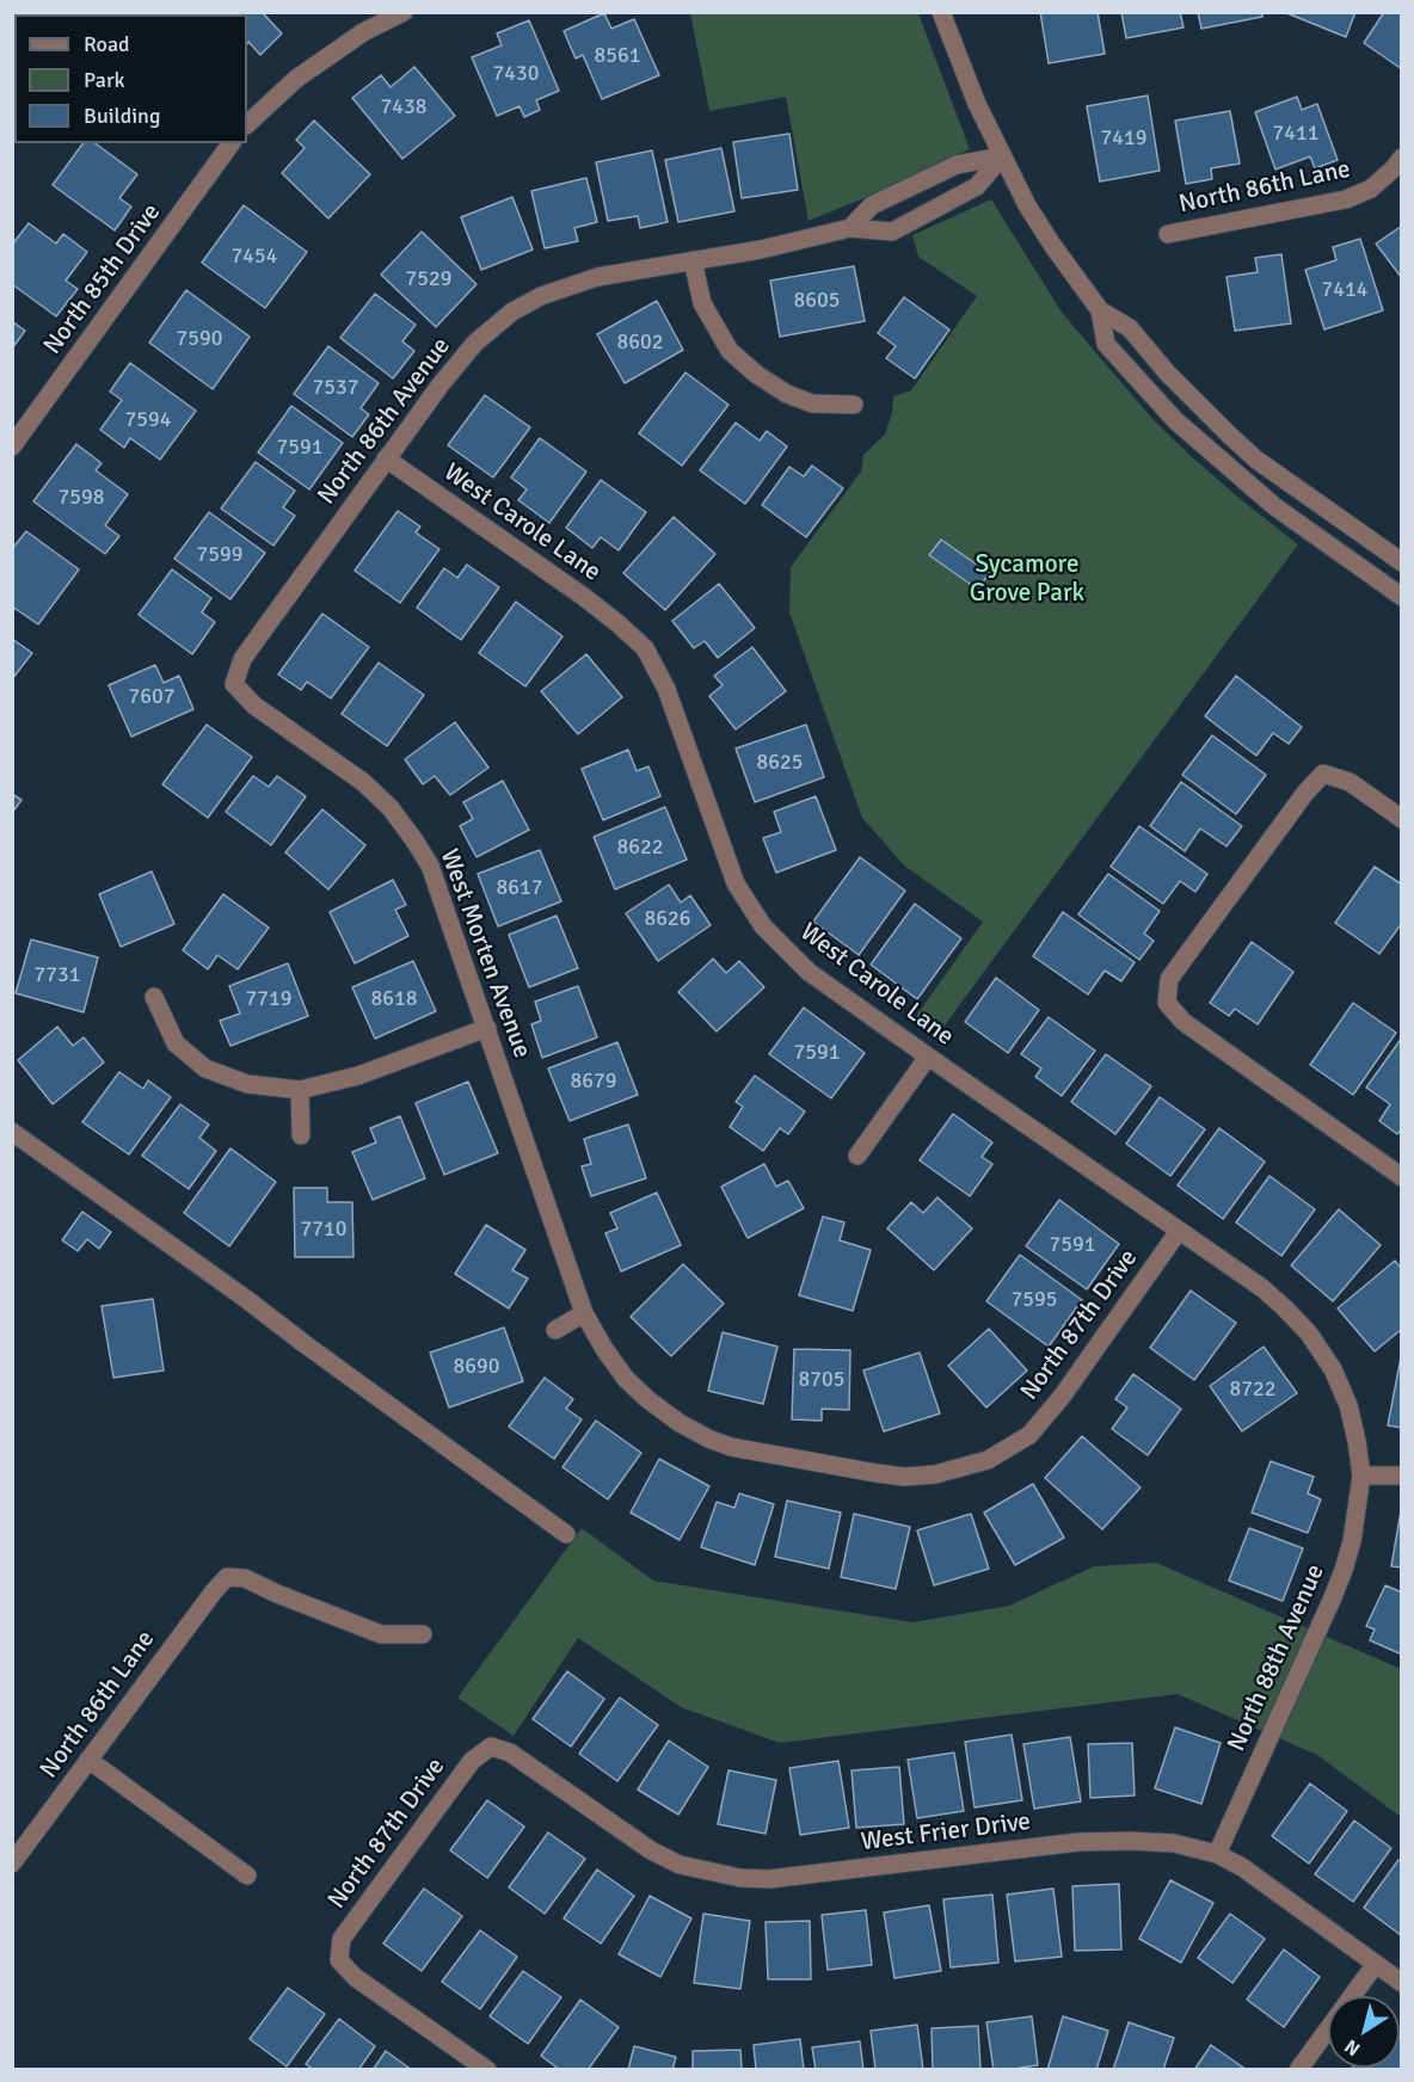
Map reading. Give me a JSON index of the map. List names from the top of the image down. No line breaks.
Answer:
{"streets":{"street":["North 86th Lane","North 85th Drive","North 86th Avenue","West Carole Lane","West Morten Avenue","North 87th Drive","North 88th Avenue","West Frier Drive"]},"crossings":[["North 86th Avenue","West Carole Lane"],["North 86th Avenue","West Morten Avenue"],["West Carole Lane","North 87th Drive"],["West Carole Lane","North 88th Avenue"],["West Morten Avenue","North 87th Drive"],["North 87th Drive","West Frier Drive"],["North 88th Avenue","West Frier Drive"]],"parks":["Sycamore Grove Park"],"house_numbers":["8561","7430","7438","7411","7419","7454","7529","7414","8605","7590","8602","7537","7594","7591","7598","7599","7607","8625","8622","8617","8626","7731","7719","8618","7591","8679","7710","7591","7595","8690","8705","8722"],"legend":["Road","Park","Building"],"north":"bottom left"}
